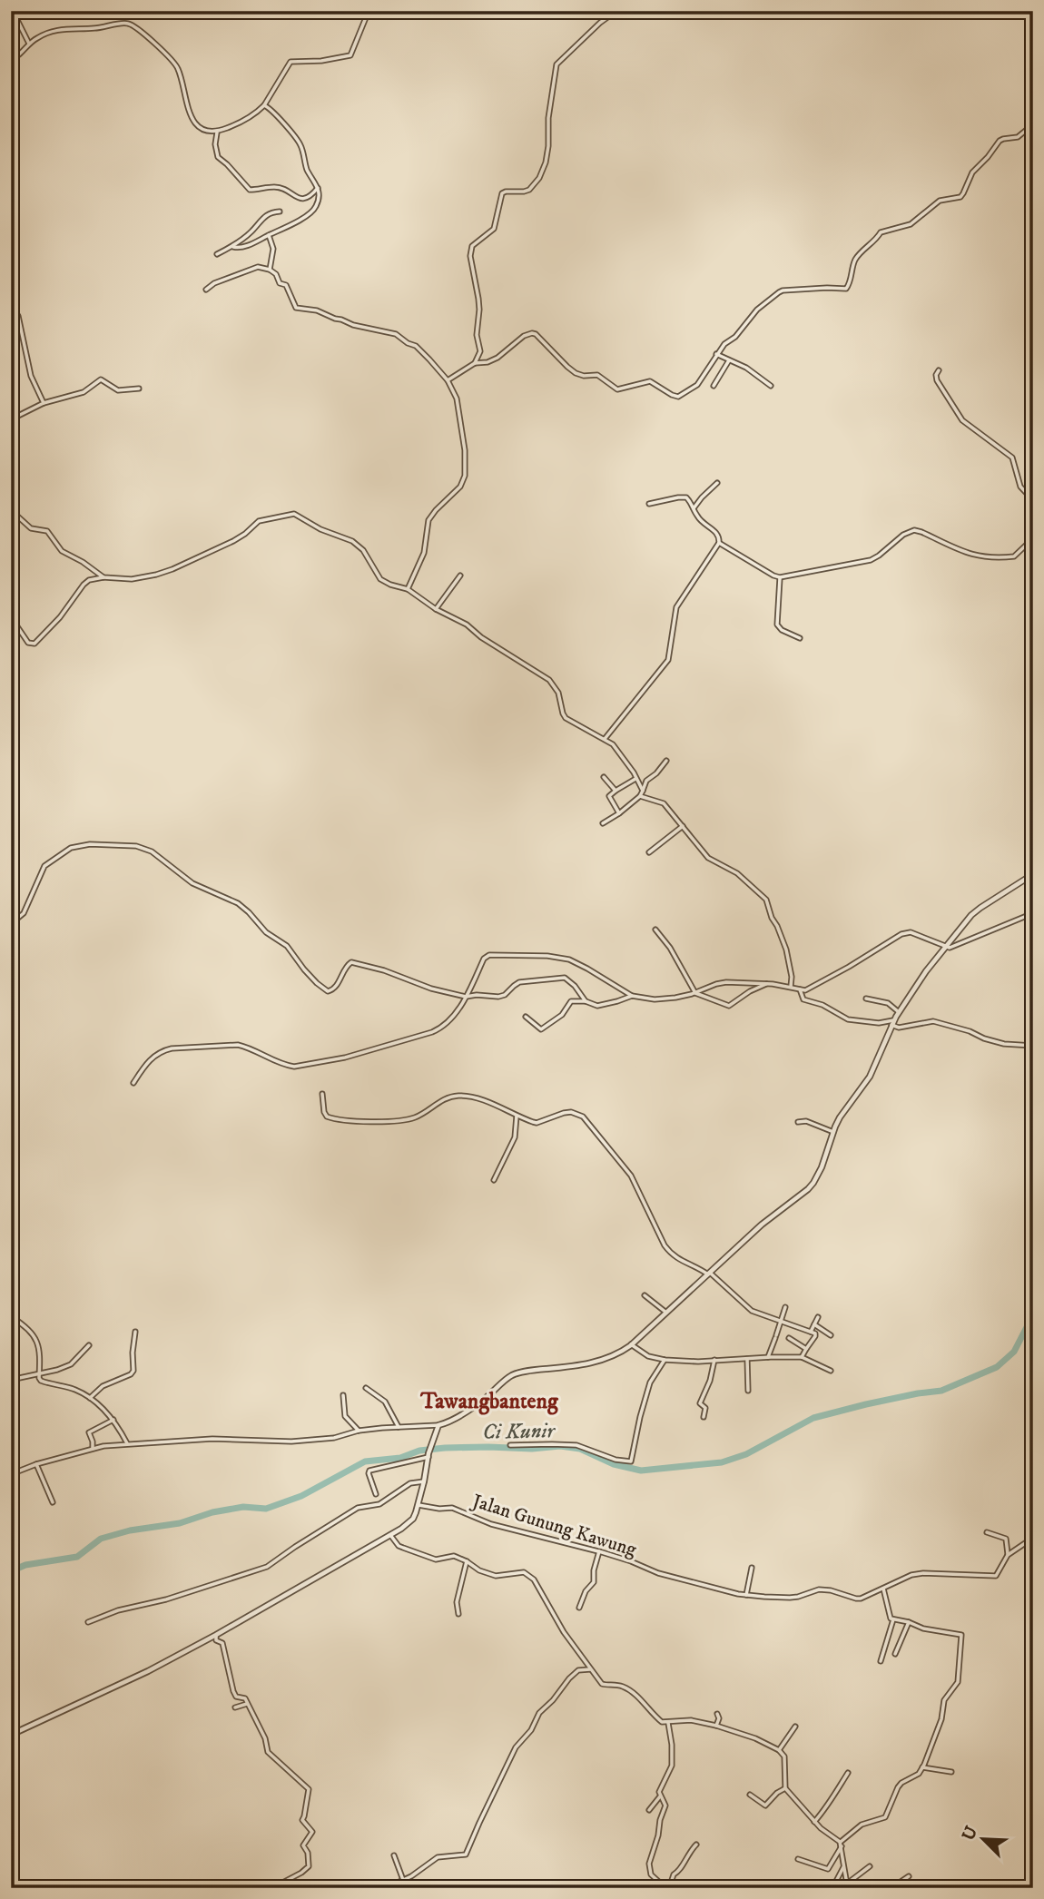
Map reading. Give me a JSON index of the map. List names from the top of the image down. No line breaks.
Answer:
{"streets":{"street":["Jalan Gunung Kawung"]},"districts":["Tawangbanteng"],"water":["Ci Kunir"],"north":"top left"}
